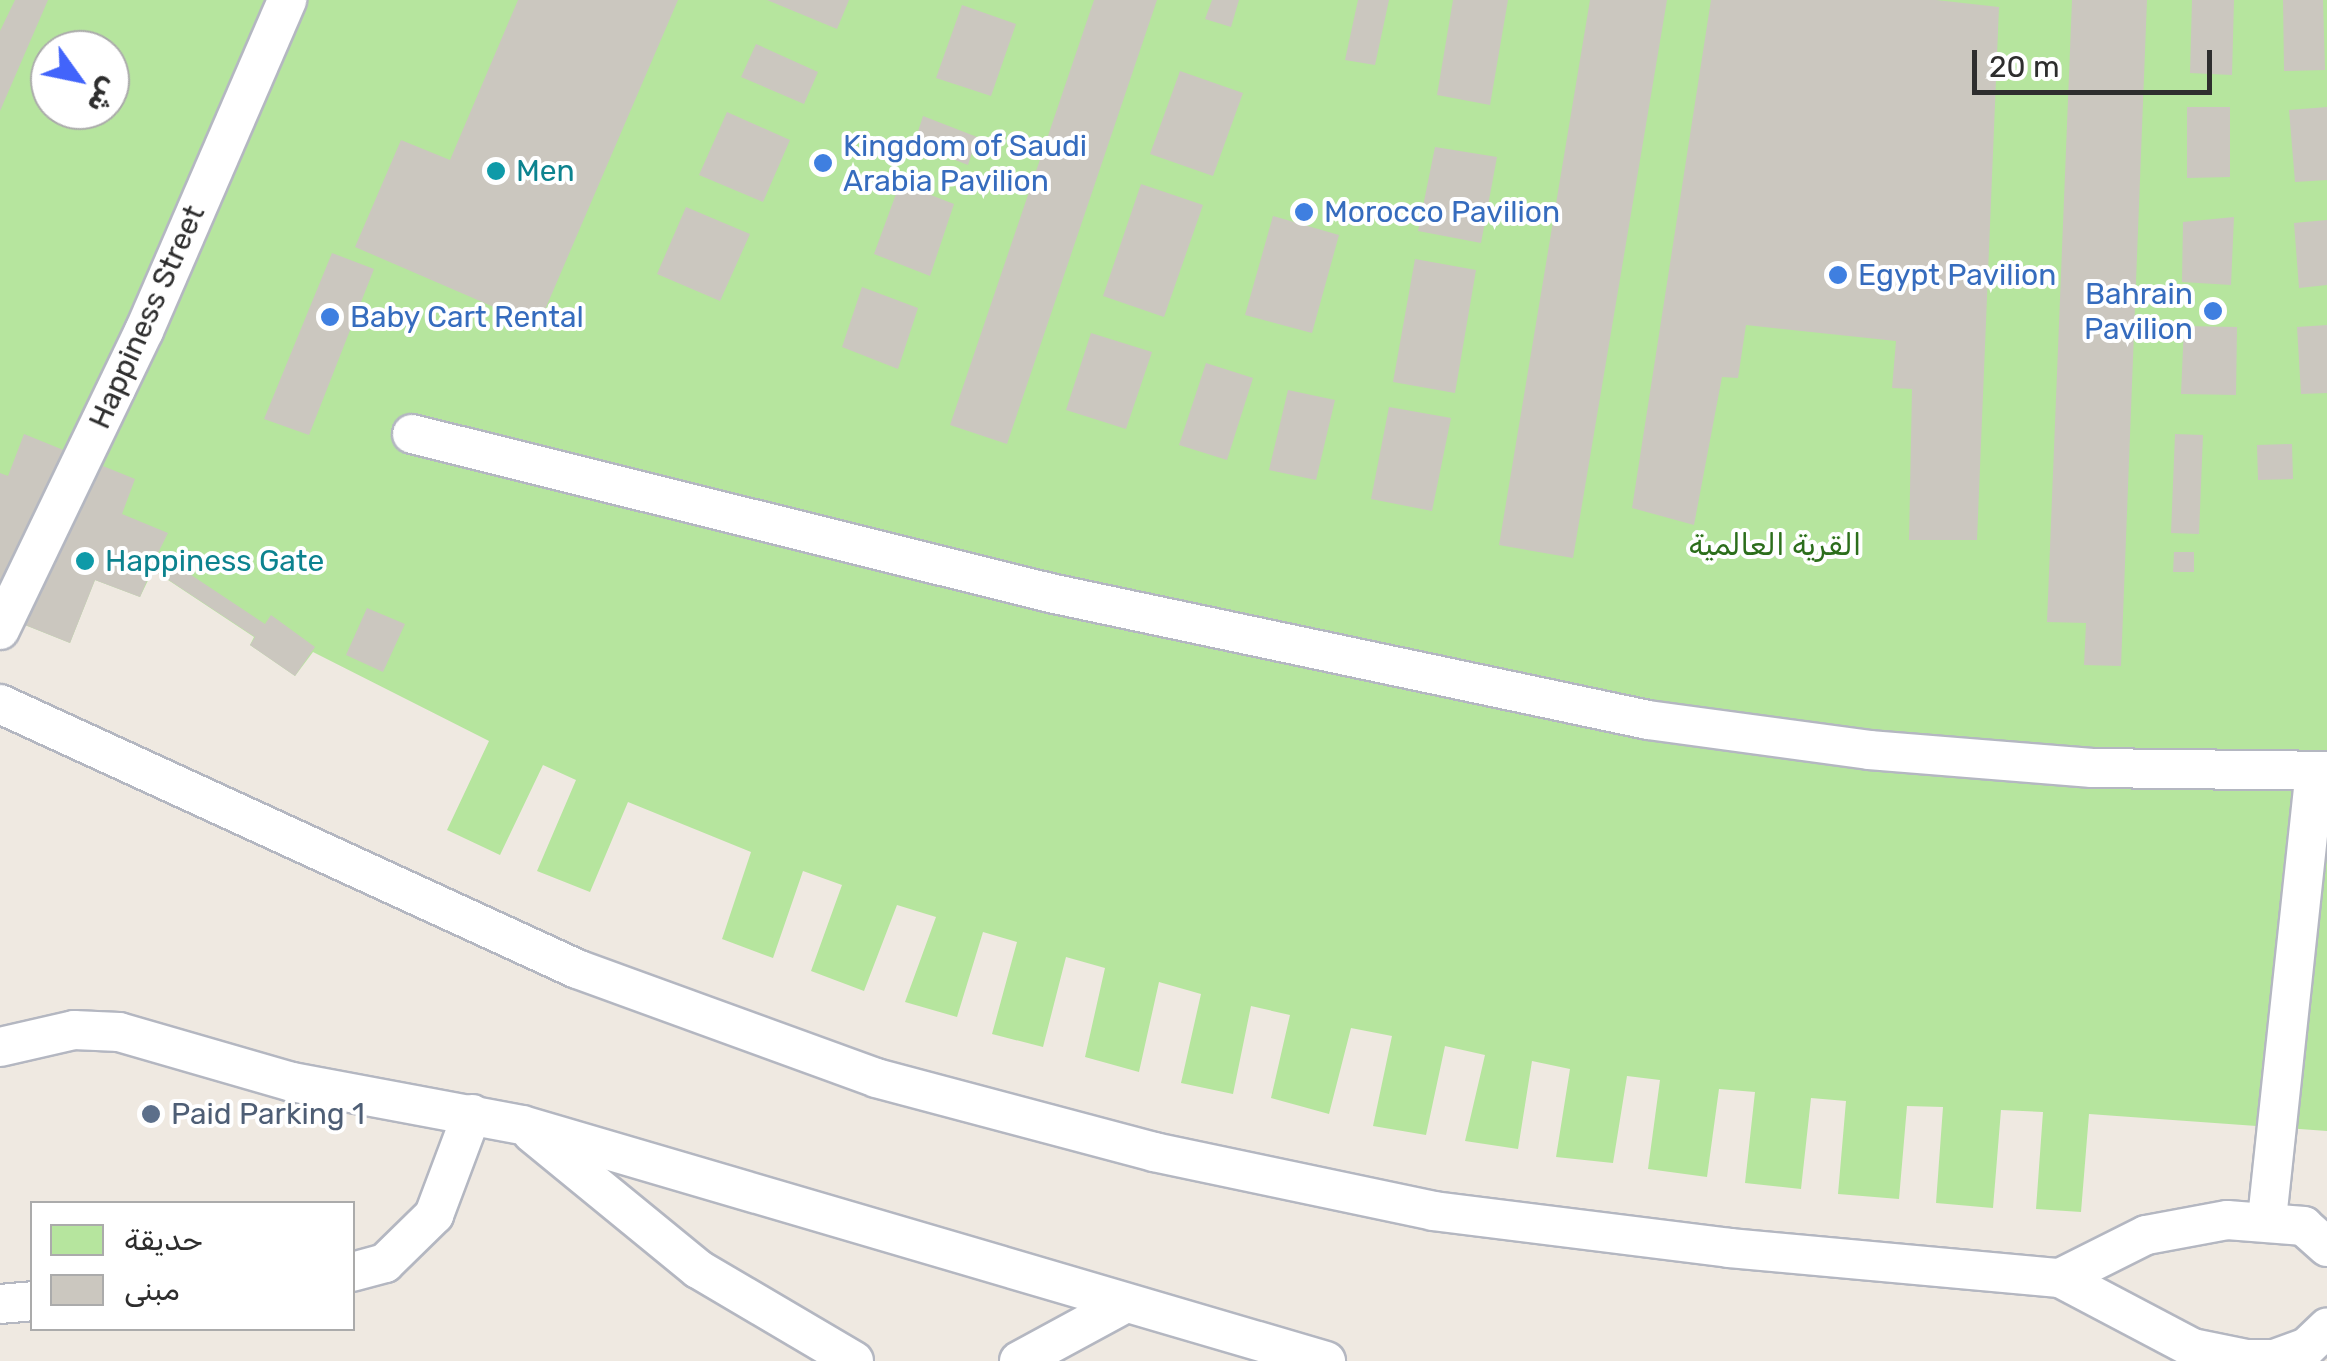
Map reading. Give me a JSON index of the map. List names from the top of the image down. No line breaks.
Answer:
{"streets":{"lane":["Happiness Street"]},"parks":["القرية العالمية"],"places":["Kingdom of Saudi Arabia Pavilion","Men","Morocco Pavilion","Egypt Pavilion","Bahrain Pavilion","Baby Cart Rental","Happiness Gate","Paid Parking 1"],"legend":["حديقة","مبنى"],"scale_bar":"20 m","north":"bottom right"}
